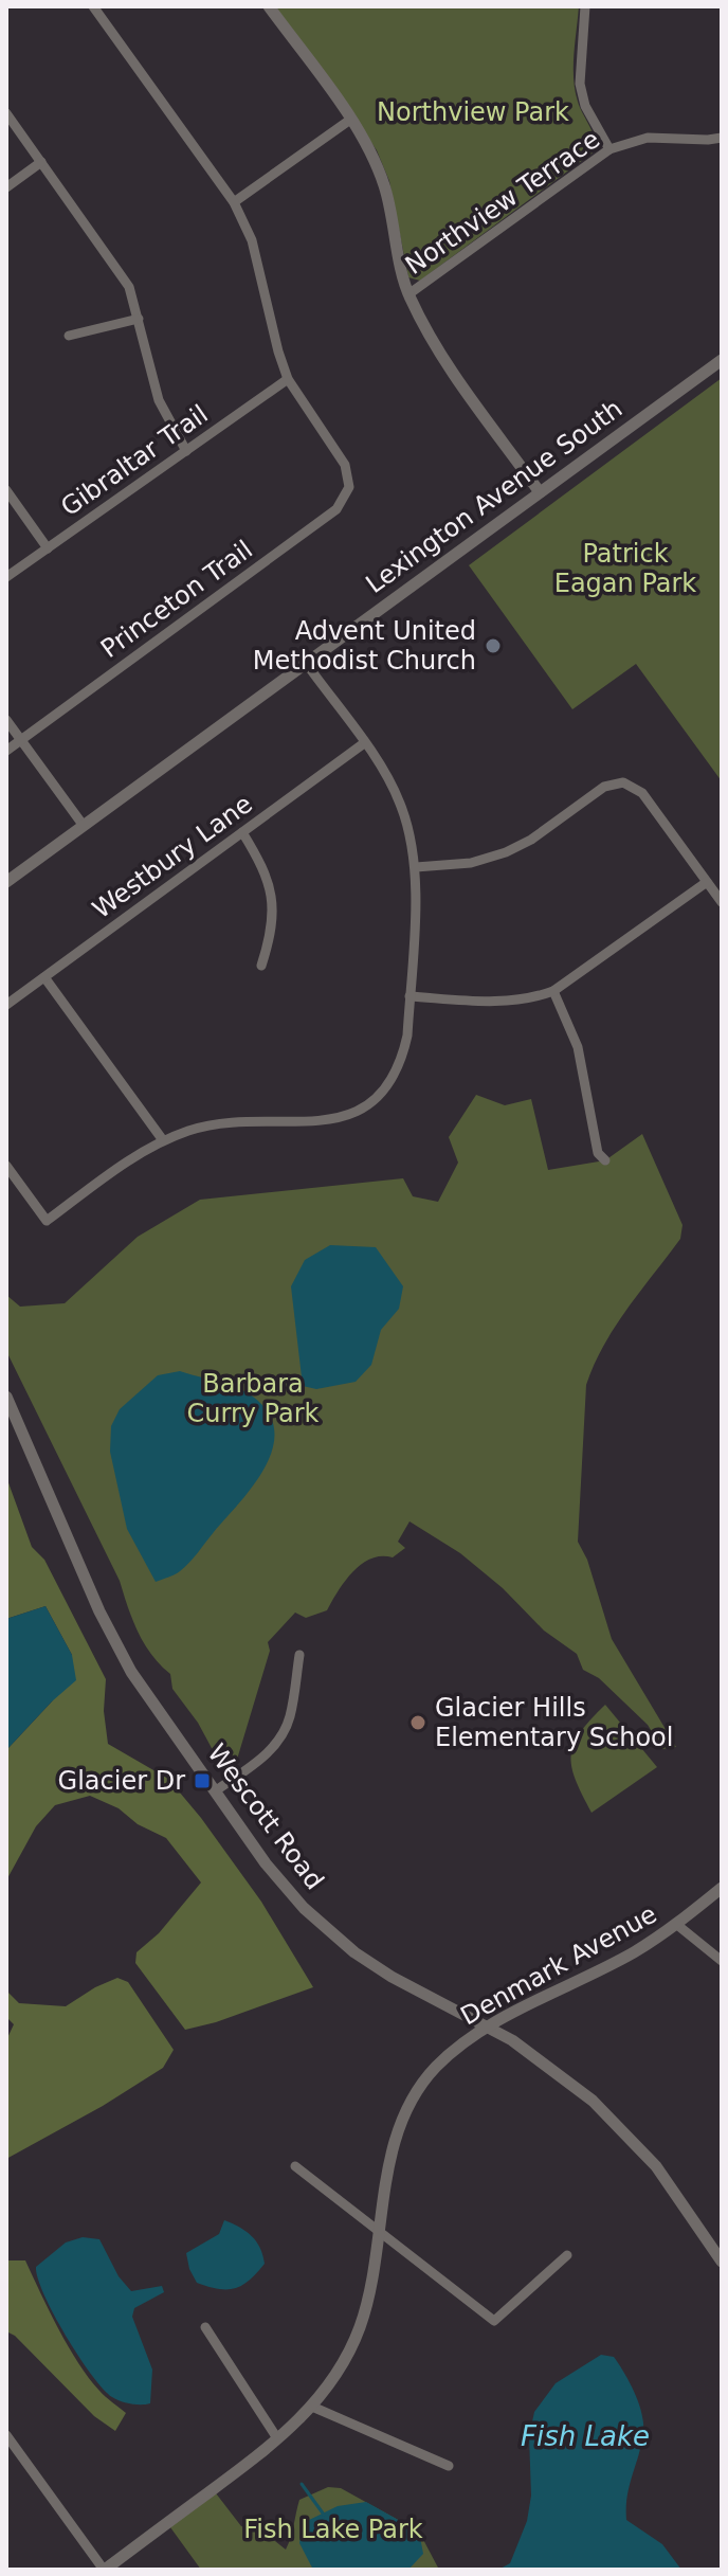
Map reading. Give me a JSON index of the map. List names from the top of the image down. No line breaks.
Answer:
{"streets":{"street":["Northview Terrace","Gibraltar Trail","Lexington Avenue South","Princeton Trail","Westbury Lane","Wescott Road","Denmark Avenue"]},"crossings":[["Gibraltar Trail","Princeton Trail"],["Wescott Road","Denmark Avenue"]],"water":["Fish Lake"],"parks":["Northview Park","Patrick Eagan Park","Barbara Curry Park","Fish Lake Park"],"places":{"other":["Advent United Methodist Church","Glacier Hills Elementary School"],"transit":["Glacier Dr"]}}
